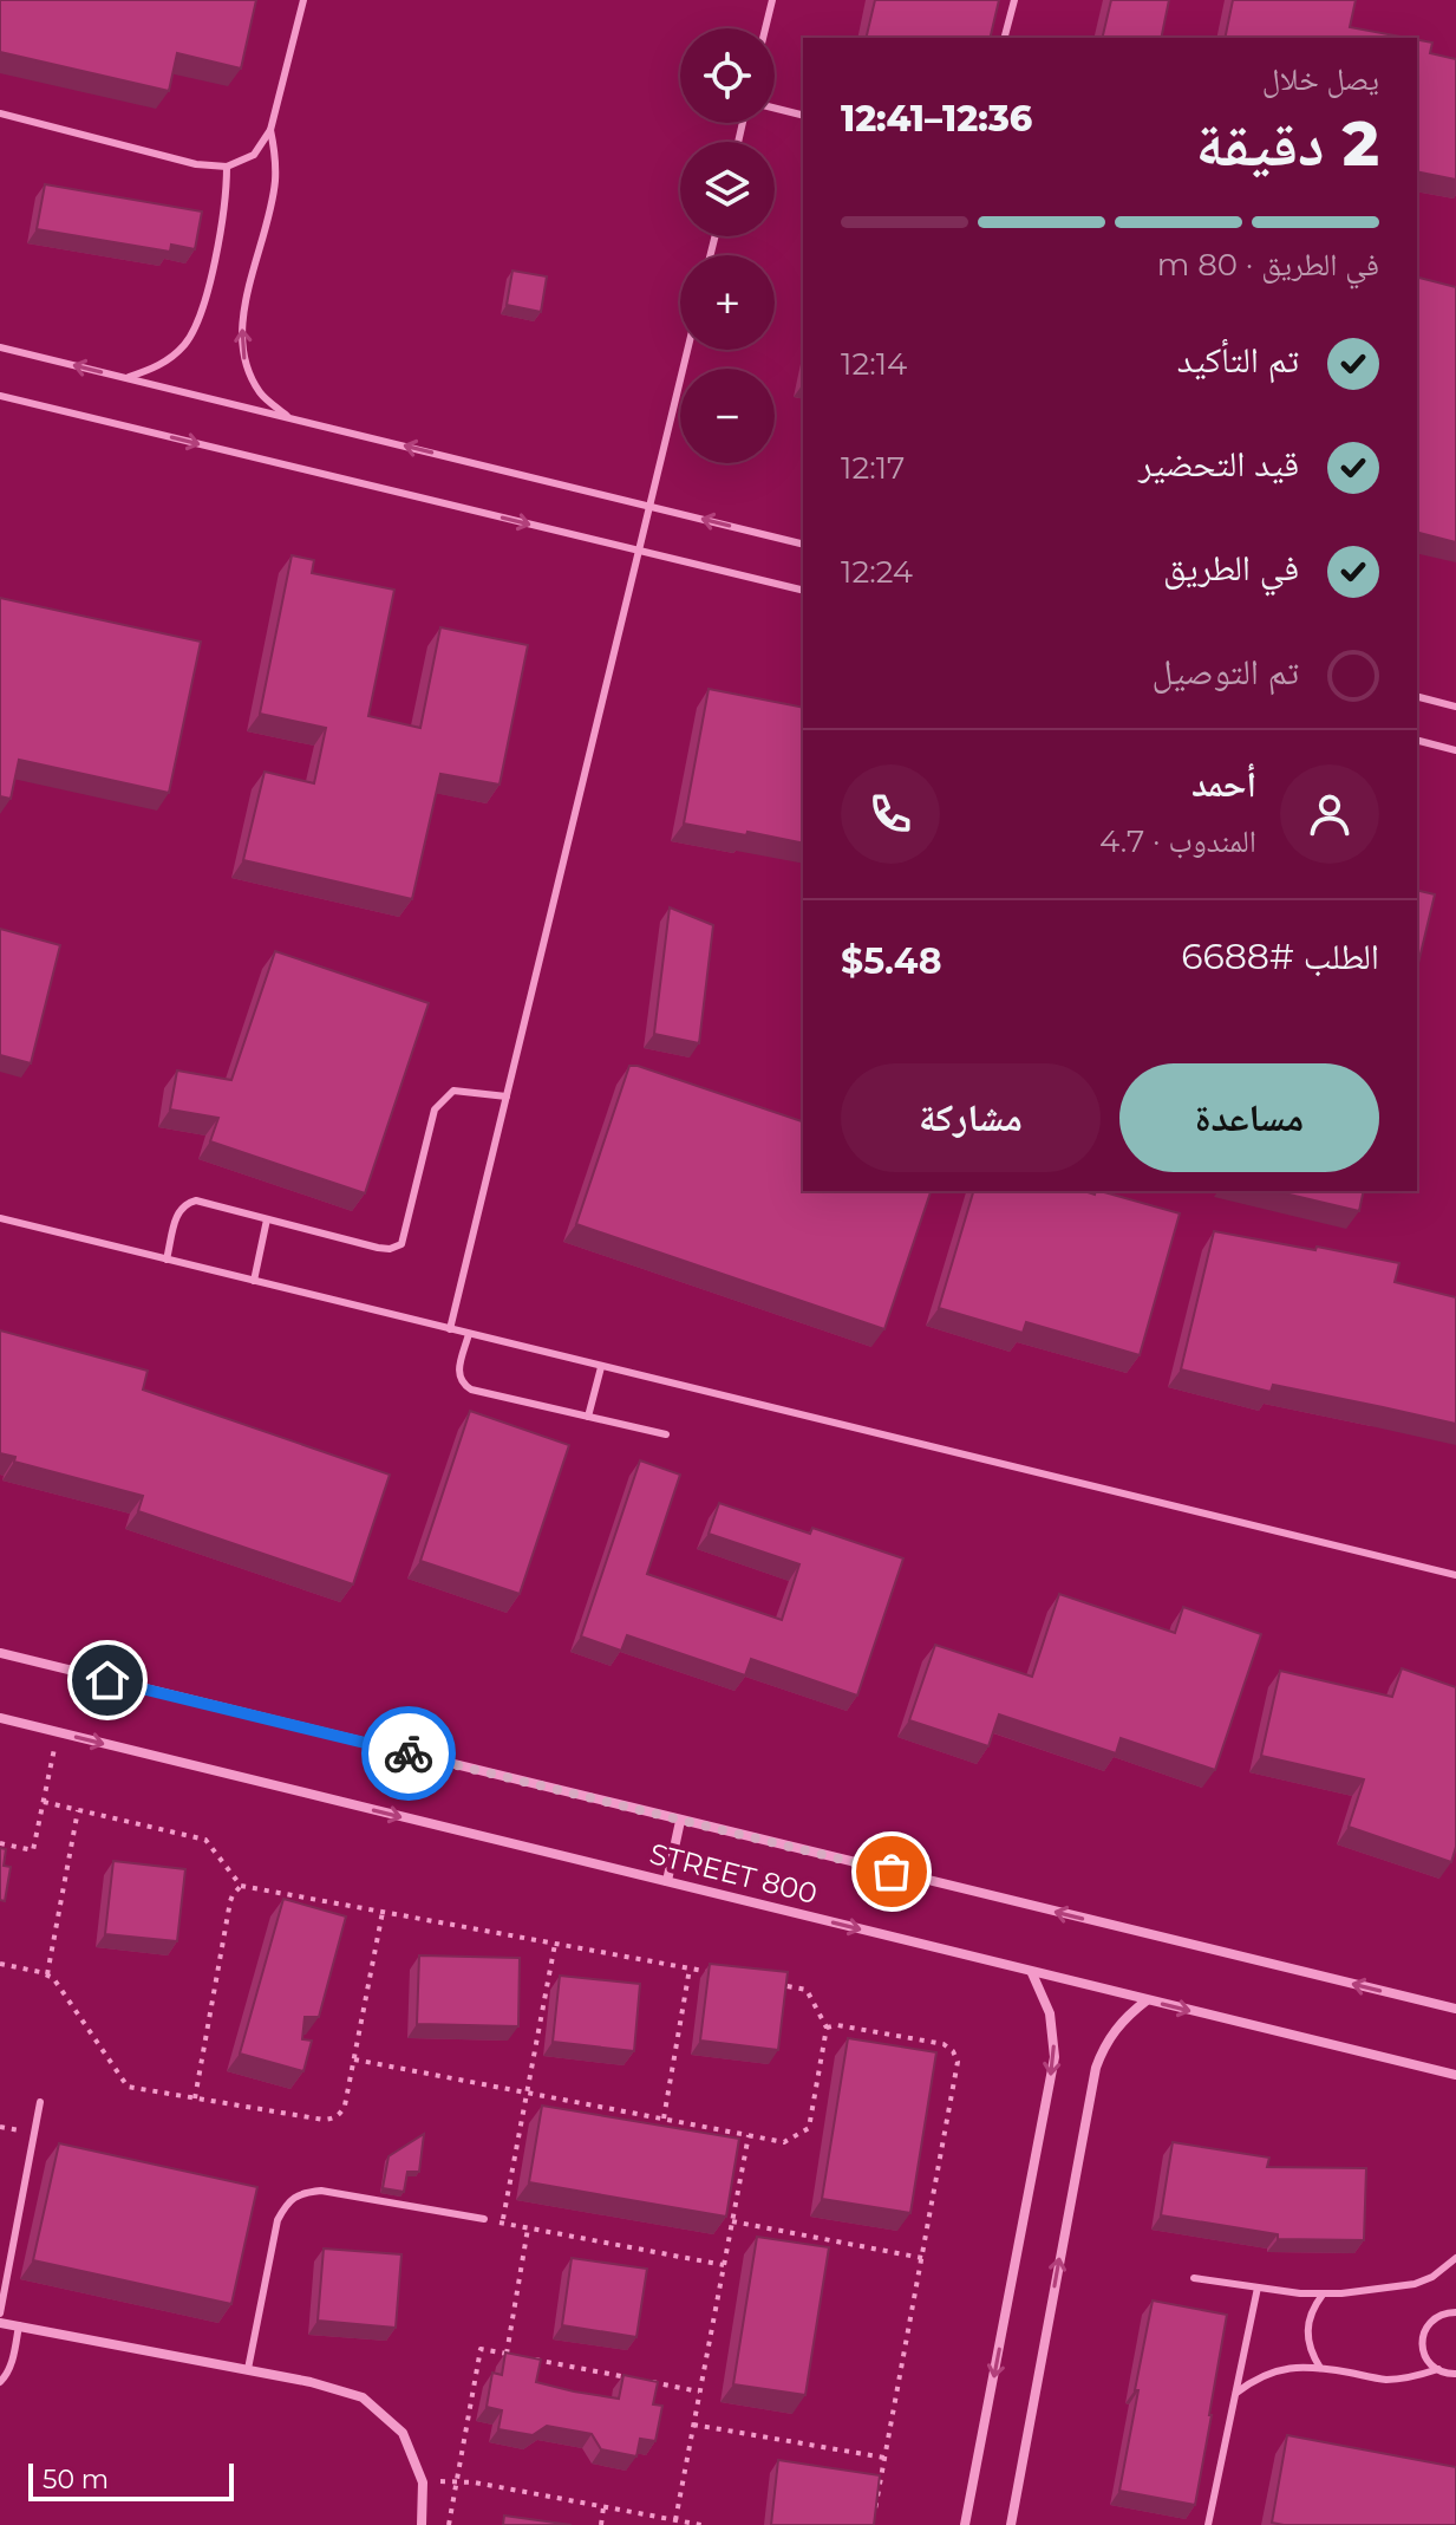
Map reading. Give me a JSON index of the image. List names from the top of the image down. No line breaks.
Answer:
{"streets":{"street":["STREET 800"]},"scale_bar":"50 m","page":{"map_buttons":["+","−"],"heading":["2 دقيقة","يصل خلال","12:36–12:41"],"panel":["أحمد","المندوب · 4.7","الطلب #6688","$5.48"],"bar":"في الطريق · 80 m","list":[["تم التأكيد","12:14"],["قيد التحضير","12:17"],["في الطريق","12:24"],"تم التوصيل"],"buttons":["مساعدة","مشاركة"],"scale":"50 m"}}
